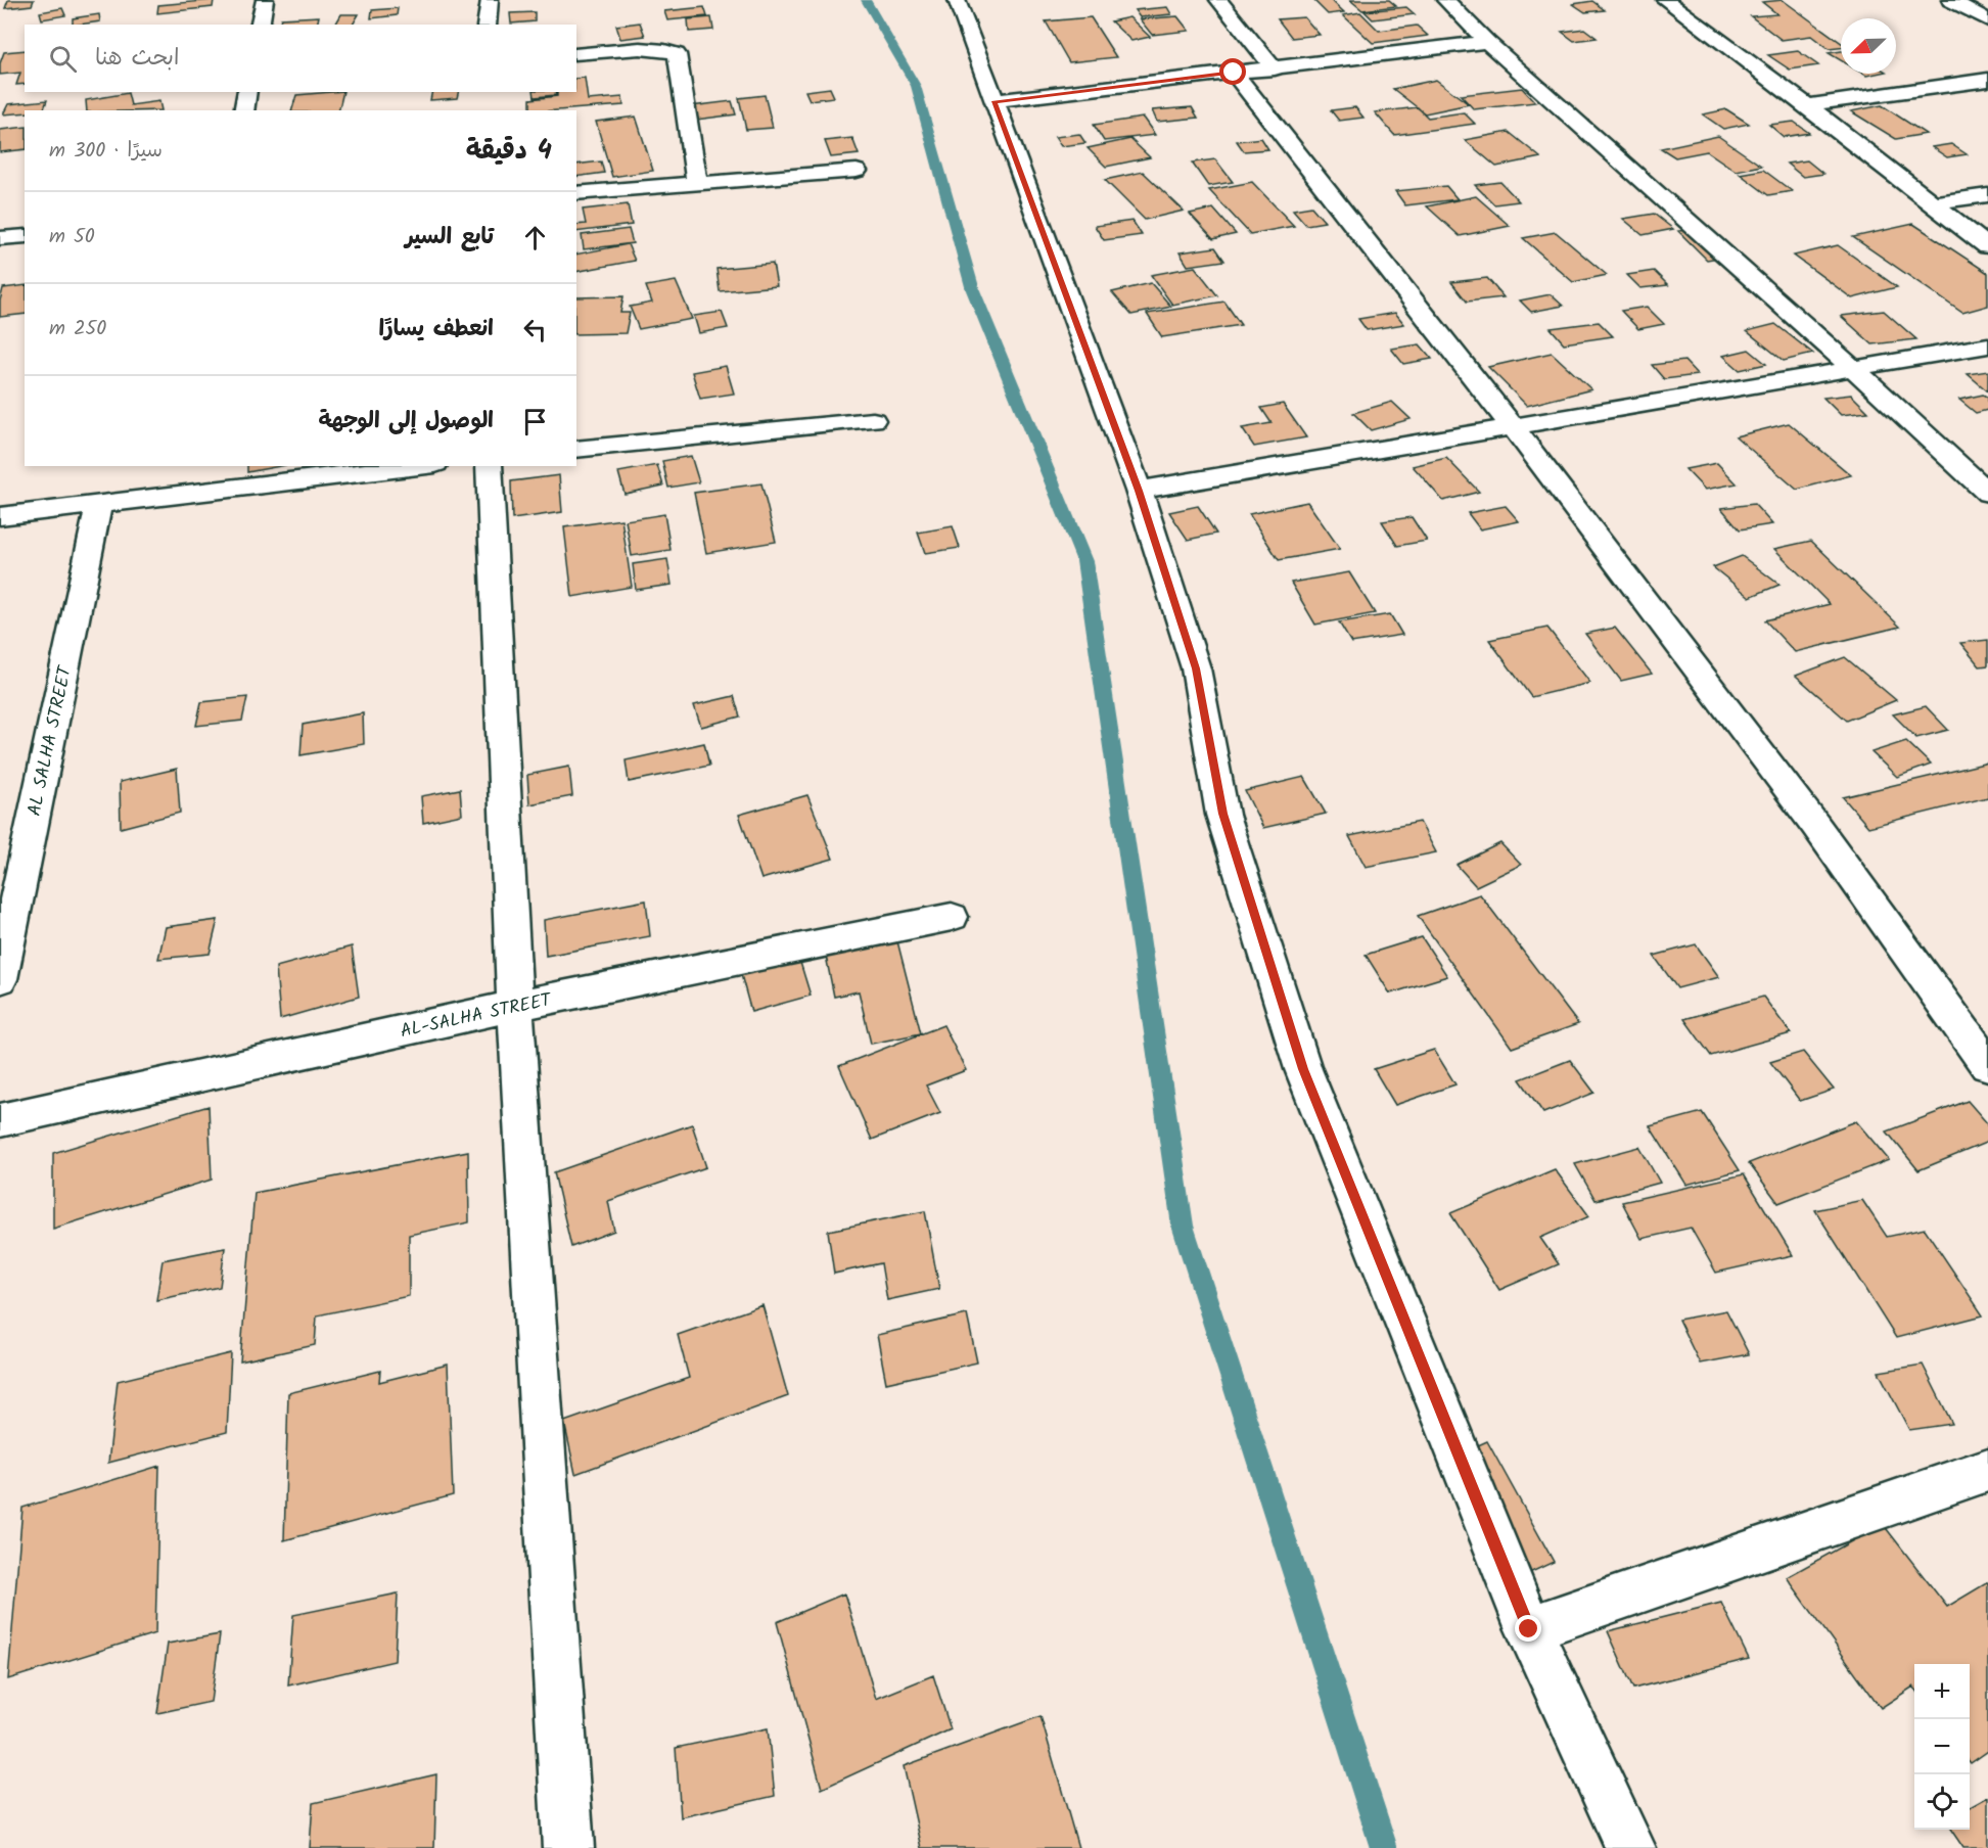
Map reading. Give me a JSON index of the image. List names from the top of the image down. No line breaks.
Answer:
{"streets":{"street":["AL SALHA STREET","AL-SALHA STREET"]},"north":"bottom left","page":{"search":"ابحث هنا","heading":["4 دقيقة","سيرًا · 300 m"],"list":[["تابع السير","50 m"],["انعطف يسارًا","250 m"],"الوصول إلى الوجهة"],"map_buttons":["+","−"]}}
